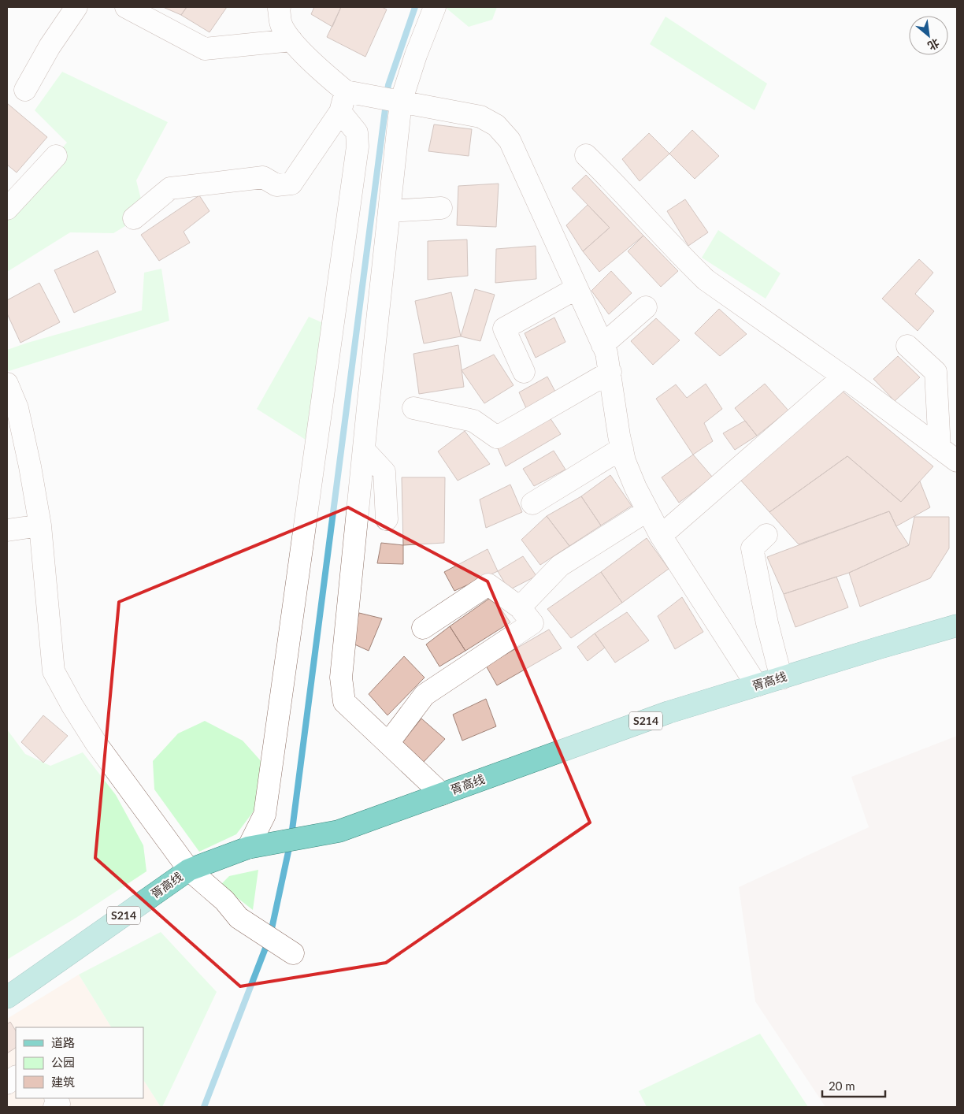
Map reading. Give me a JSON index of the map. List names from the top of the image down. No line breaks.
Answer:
{"streets":{"main road":["胥高线","S214"]},"legend":["道路","公园","建筑"],"scale_bar":"20 m","north":"bottom right"}
